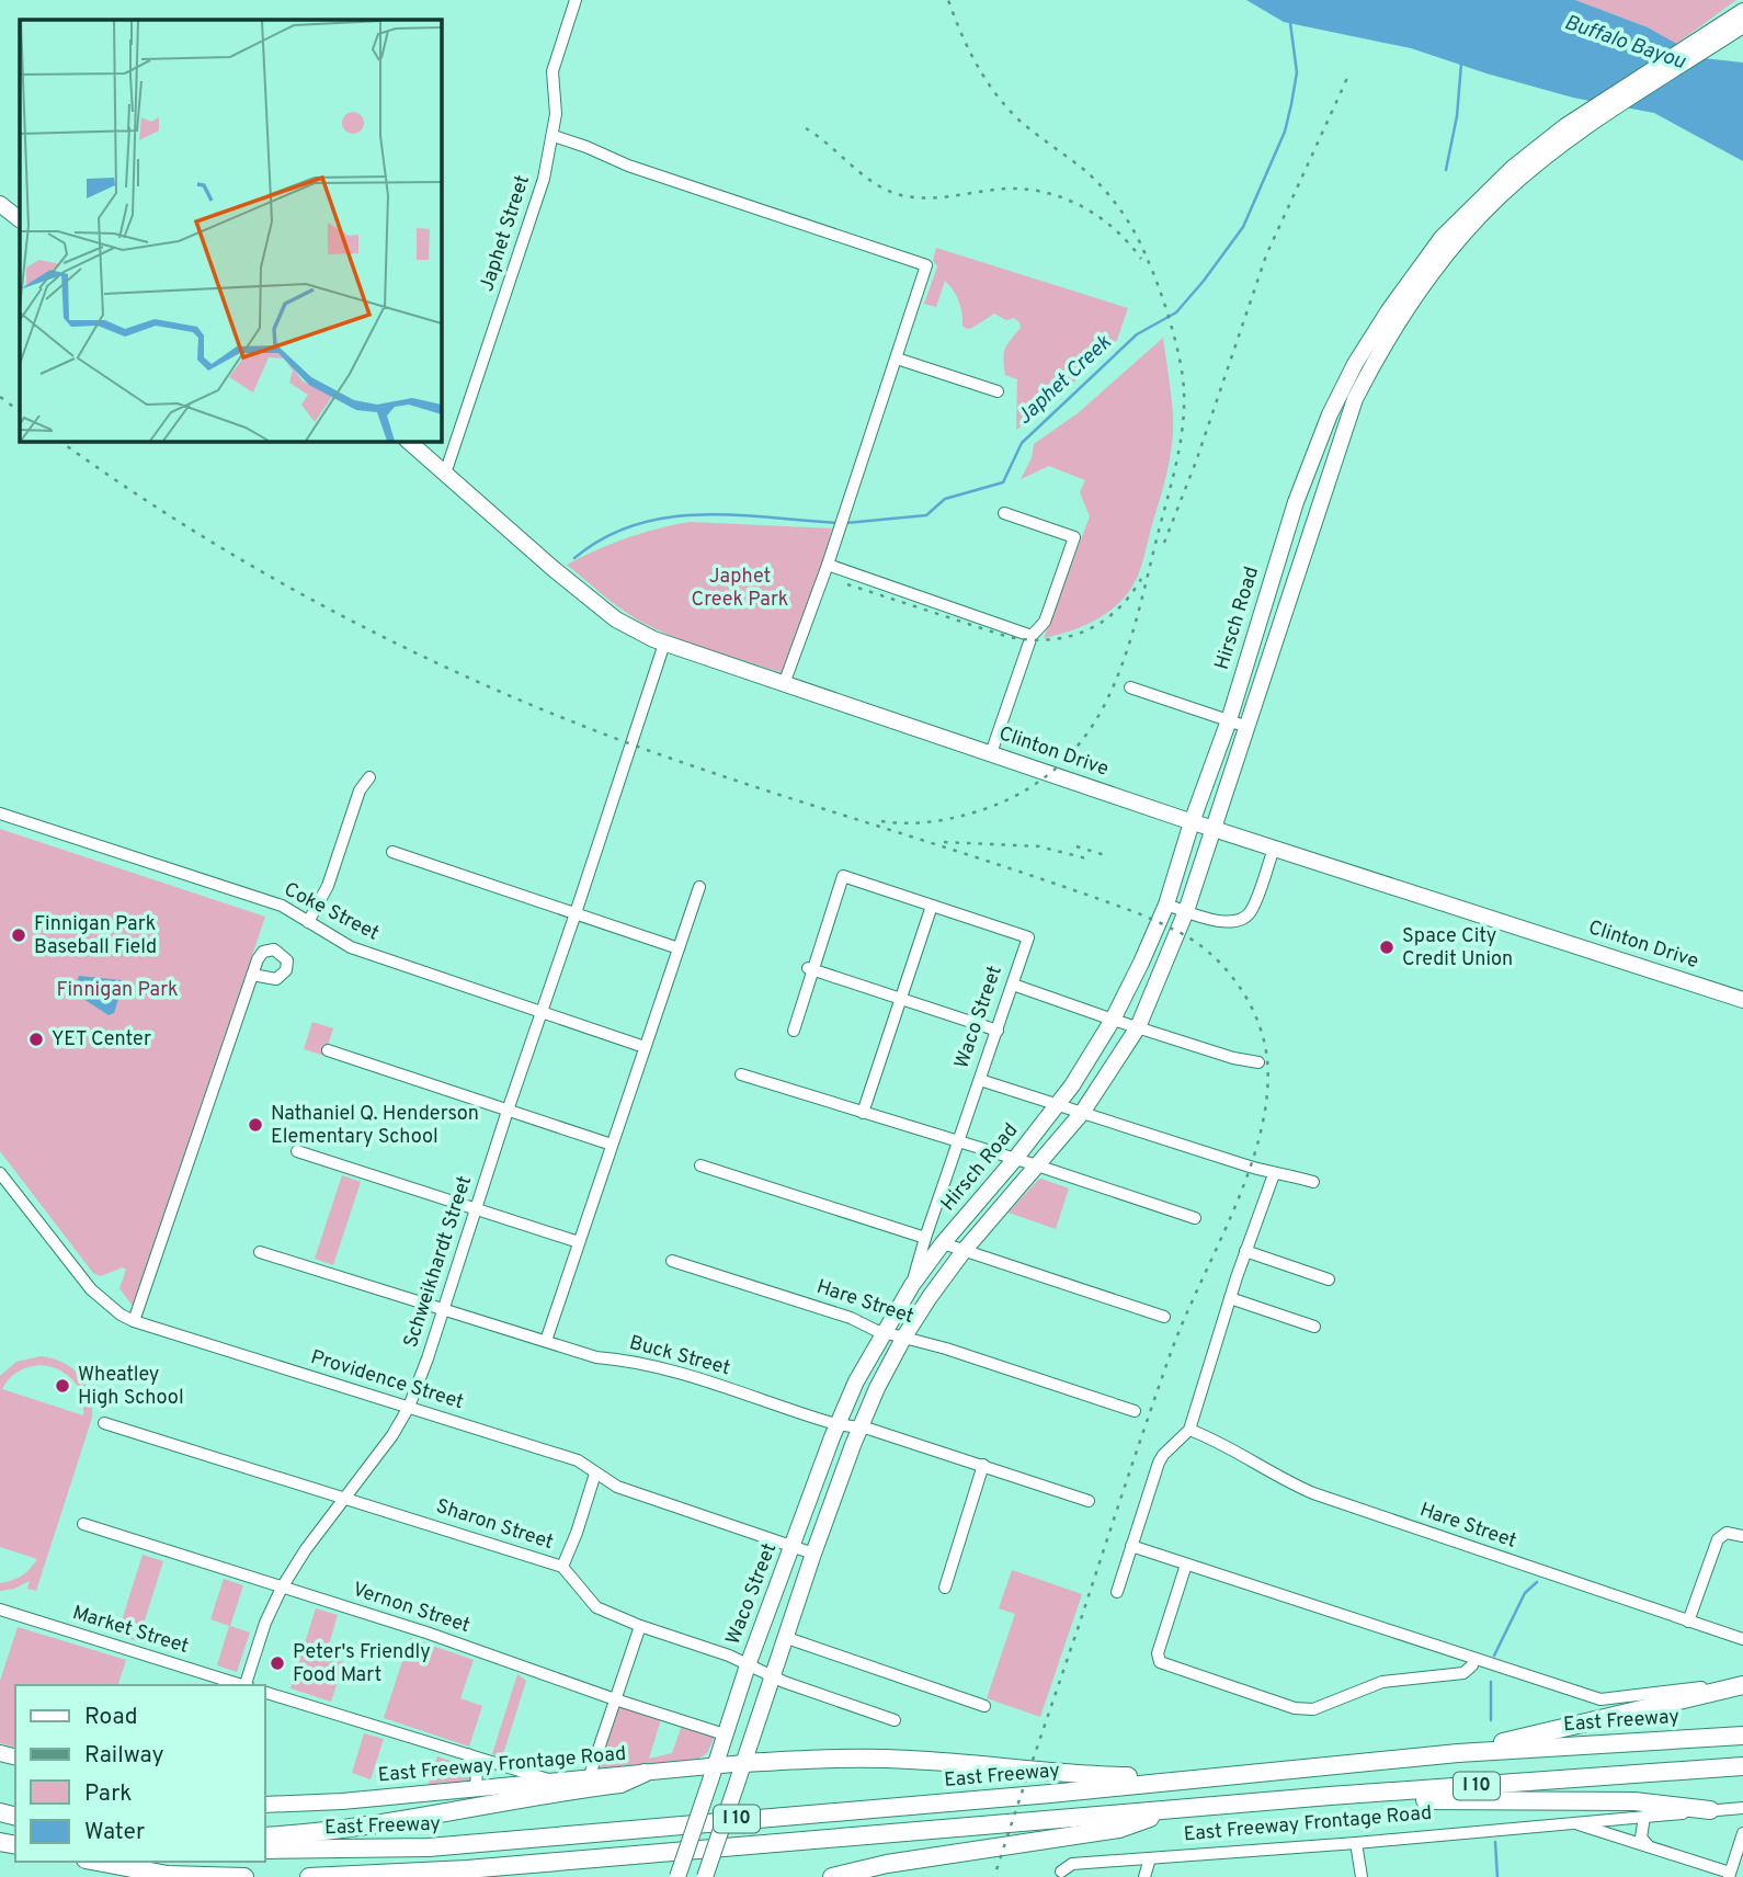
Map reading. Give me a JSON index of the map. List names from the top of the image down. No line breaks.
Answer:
{"streets":{"highway":["East Freeway","I 10"],"main road":["Hirsch Road","Clinton Drive","Waco Street","East Freeway Frontage Road"],"street":["Japhet Street","Coke Street","Schweikhardt Street","Hare Street","Buck Street","Providence Street","Sharon Street","Vernon Street","Market Street"]},"crossings":[["Japhet Street","Clinton Drive"],["Hirsch Road","Clinton Drive"],["Hirsch Road","Waco Street"],["Hirsch Road","Hare Street"],["Clinton Drive","Schweikhardt Street"],["Coke Street","Schweikhardt Street"],["Waco Street","Hare Street"],["Waco Street","Buck Street"],["Waco Street","Providence Street"],["Waco Street","Sharon Street"],["Waco Street","Vernon Street"],["Waco Street","East Freeway Frontage Road"],["Schweikhardt Street","Buck Street"],["Schweikhardt Street","Providence Street"],["Schweikhardt Street","Sharon Street"],["Schweikhardt Street","Vernon Street"]],"water":["Buffalo Bayou","Japhet Creek"],"parks":["Japhet Creek Park","Finnigan Park"],"places":["Finnigan Park Baseball Field","Space City Credit Union","YET Center","Nathaniel Q. Henderson Elementary School","Wheatley High School","Peter's Friendly Food Mart"],"legend":["Road","Railway","Park","Water"]}
